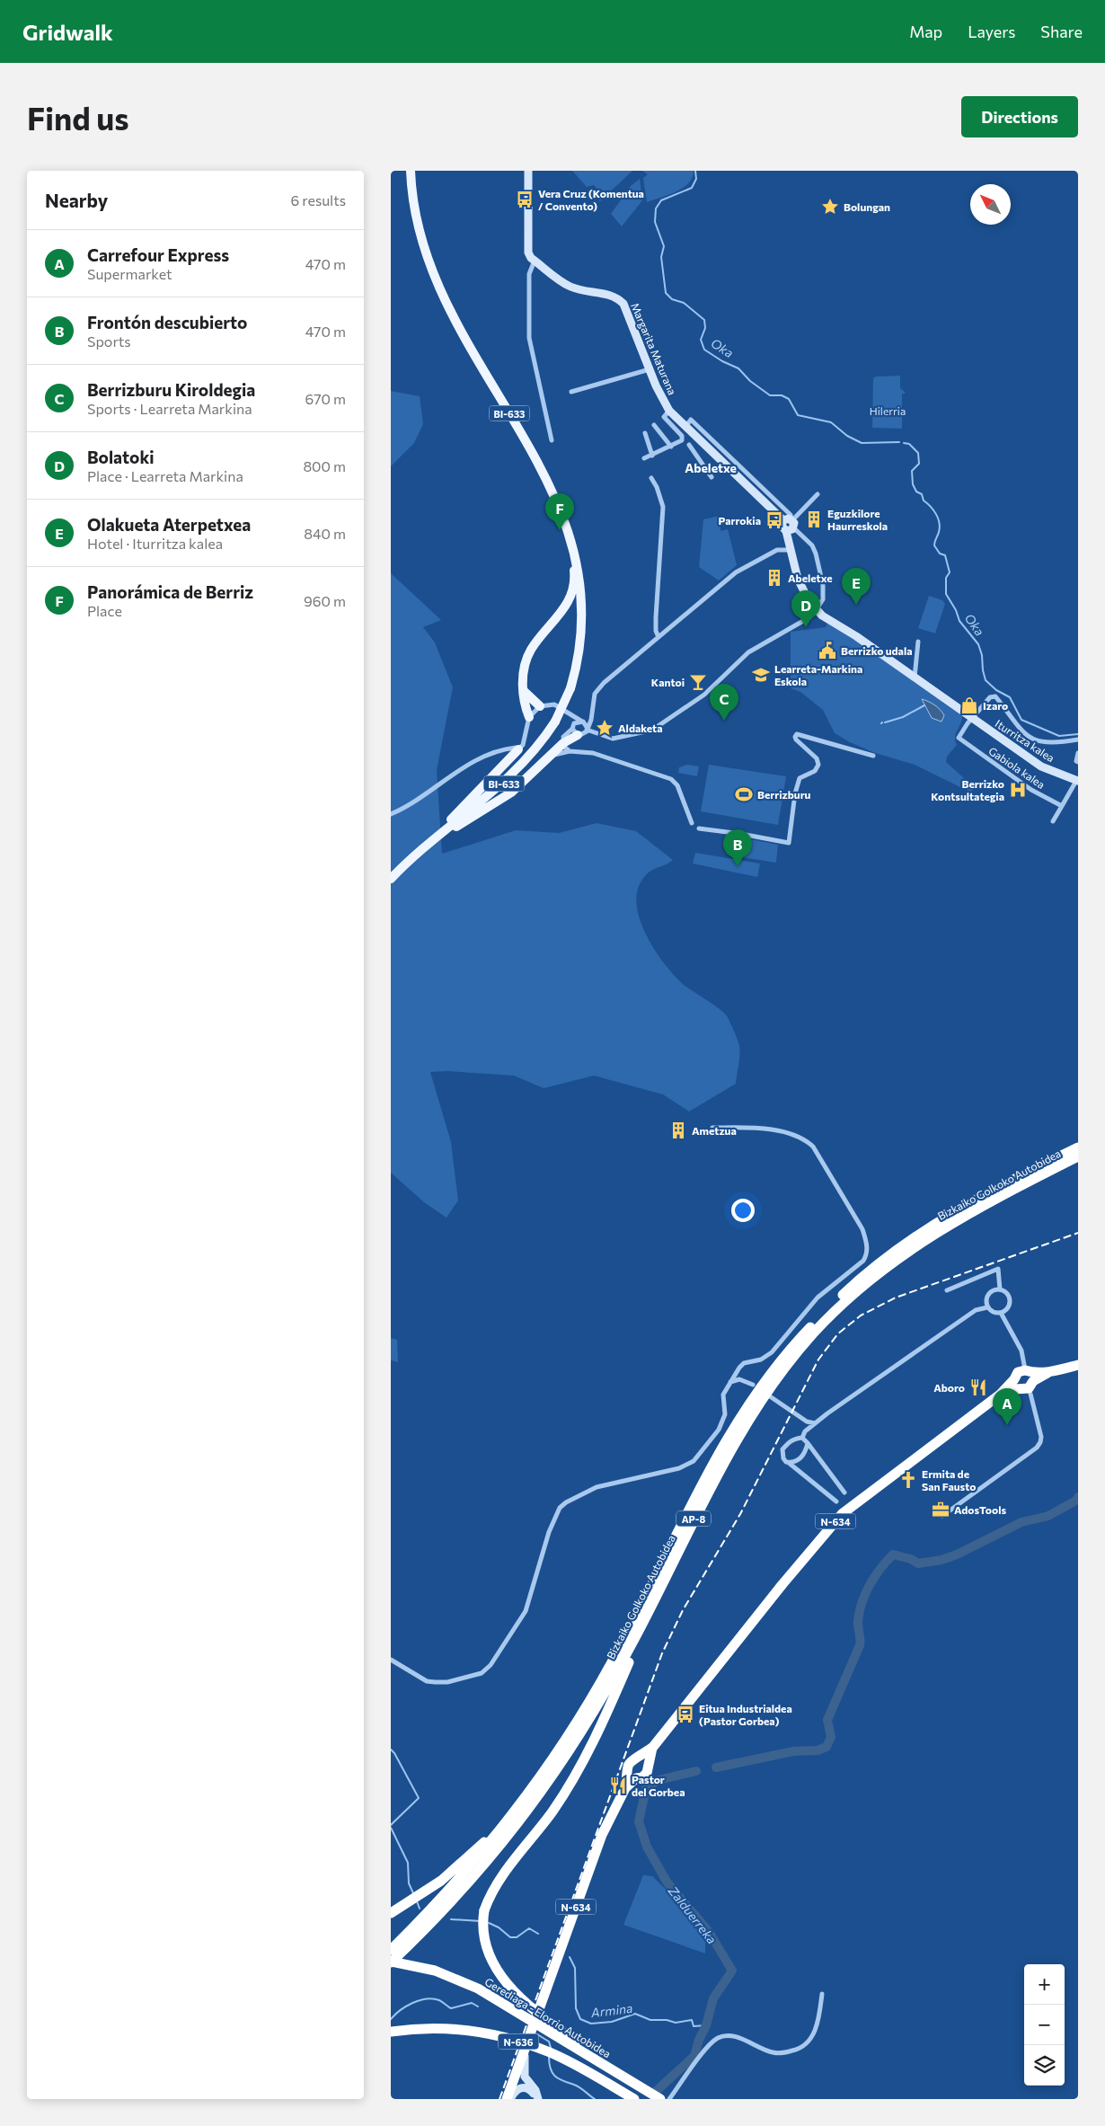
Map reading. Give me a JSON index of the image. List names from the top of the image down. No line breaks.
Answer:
{"streets":{"highway":["Bizkaiko Golkoko Autobidea","AP-8","N-634","Gerediaga - Elorrio Autobidea","N-636"],"main road":["BI-633"],"street":["Margarita Maturana","Iturritza kalea","Gabiola kalea"]},"crossings":[["Margarita Maturana","Iturritza kalea"],["Iturritza kalea","Gabiola kalea"],["Bizkaiko Golkoko Autobidea","Gerediaga - Elorrio Autobidea"]],"districts":["Abeletxe"],"water":["Oka","Zalduerreka","Armina"],"parks":["Hilerria"],"places":{"bus stop":["Vera Cruz (Komentua / Convento)","Parrokia","Eitua Industrialdea (Pastor Gorbea)"],"place":["Bolungan","Aldaketa"],"building":["Eguzkilore Haurreskola","Abeletxe","Ametzua"],"public building":["Berrizko udala"],"school or university":["Learreta-Markina Eskola"],"bar":["Kantoi"],"shop":["Izaro"],"hospital":["Berrizko Kontsultategia"],"sports":["Berrizburu"],"restaurant":["Aboro","Pastor del Gorbea"],"church":["Ermita de San Fausto"],"office":["AdosTools"]},"north":"top left","page":{"header":"Gridwalk","nav":["Map","Layers","Share"],"buttons":"Directions","title":"Find us","heading":["Nearby","6 results"],"list":[{"mark":"A","name":"Carrefour Express","note":"Supermarket","value":"470 m"},{"mark":"B","name":"Frontón descubierto","note":"Sports","value":"470 m"},{"mark":"C","name":"Berrizburu Kiroldegia","note":"Sports · Learreta Markina","value":"670 m"},{"mark":"D","name":"Bolatoki","note":"Place · Learreta Markina","value":"800 m"},{"mark":"E","name":"Olakueta Aterpetxea","note":"Hotel · Iturritza kalea","value":"840 m"},{"mark":"F","name":"Panorámica de Berriz","note":"Place","value":"960 m"}],"pins":["F","E","D","C","B","A"],"map_buttons":["+","−"]}}
